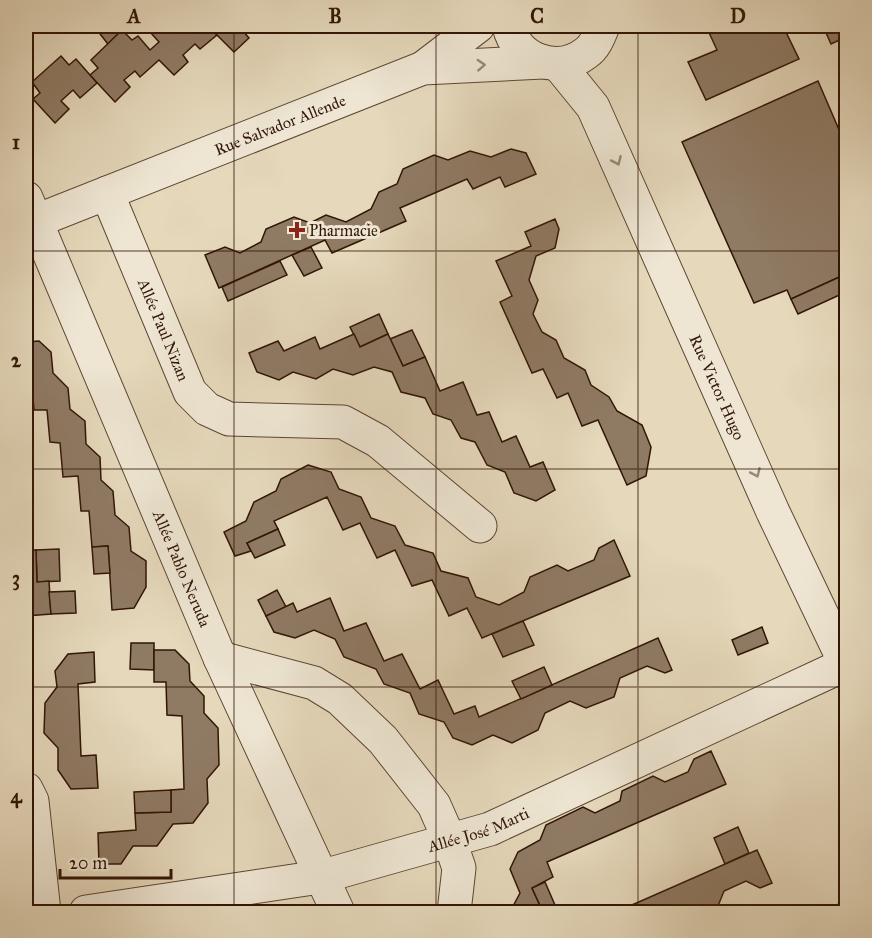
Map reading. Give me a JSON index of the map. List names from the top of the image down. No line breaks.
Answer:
{"streets":{"street":["Rue Salvador Allende","Allée Paul Nizan","Rue Victor Hugo","Allée Pablo Neruda","Allée José Marti"]},"crossings":[["Rue Salvador Allende","Allée Paul Nizan"],["Rue Salvador Allende","Rue Victor Hugo"],["Rue Salvador Allende","Allée Pablo Neruda"],["Rue Victor Hugo","Allée José Marti"],["Allée Pablo Neruda","Allée José Marti"]],"one_way":["Rue Victor Hugo"],"places":{"health":["Pharmacie"]},"scale_bar":"20 m","grid":{"columns":["A","B","C","D"],"rows":["1","2","3","4"]}}
